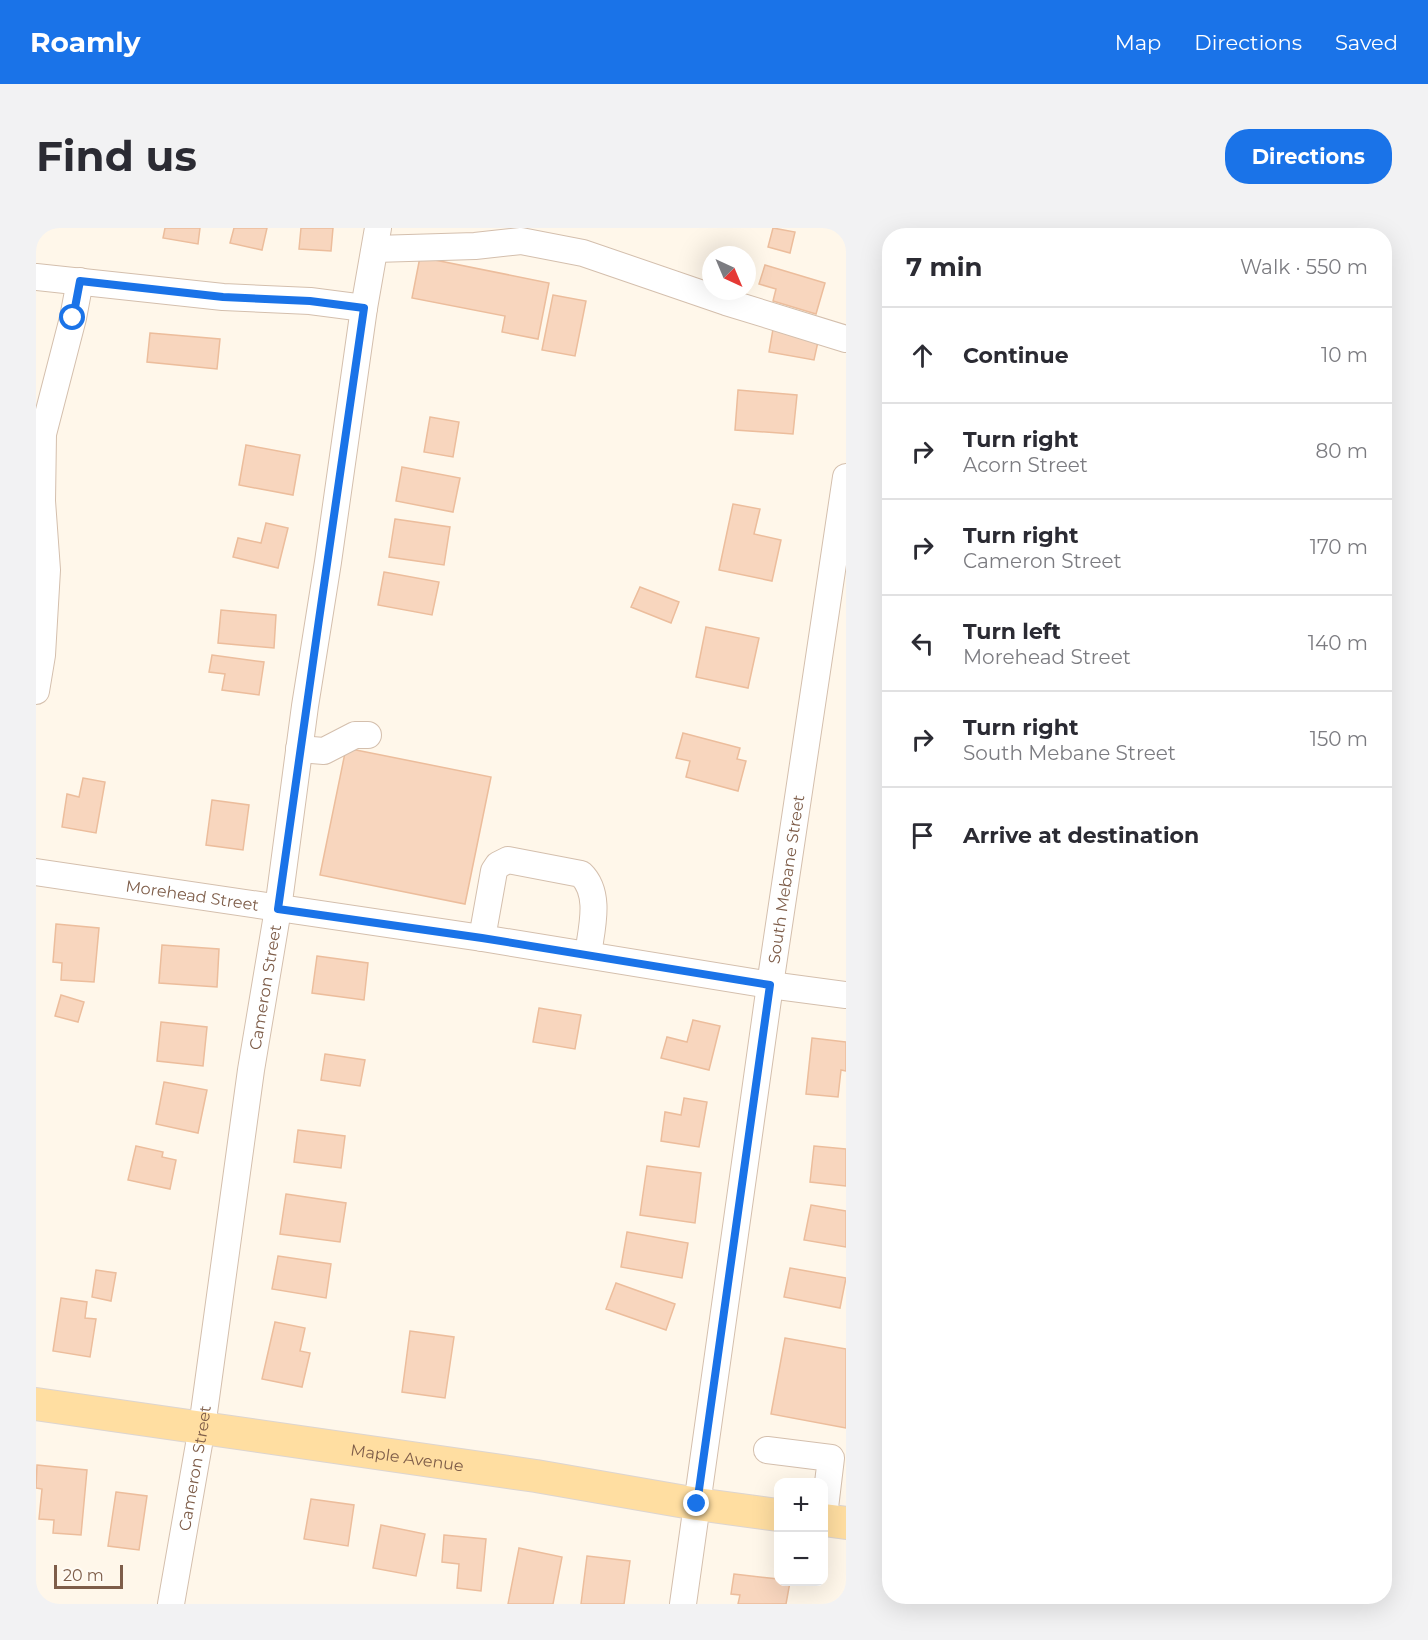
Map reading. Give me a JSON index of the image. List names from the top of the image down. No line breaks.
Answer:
{"streets":{"main road":["Maple Avenue"],"street":["South Mebane Street","Morehead Street","Cameron Street"]},"crossings":[["South Mebane Street","Morehead Street"],["South Mebane Street","Maple Avenue"],["Morehead Street","Cameron Street"],["Cameron Street","Maple Avenue"]],"scale_bar":"20 m","north":"bottom right","page":{"header":"Roamly","nav":["Map","Directions","Saved"],"buttons":"Directions","title":"Find us","heading":["7 min","Walk · 550 m"],"list":[["Continue","10 m"],["Turn right","Acorn Street","80 m"],["Turn right","Cameron Street","170 m"],["Turn left","Morehead Street","140 m"],["Turn right","South Mebane Street","150 m"],"Arrive at destination"],"map_buttons":["+","−"],"scale":"20 m"}}
